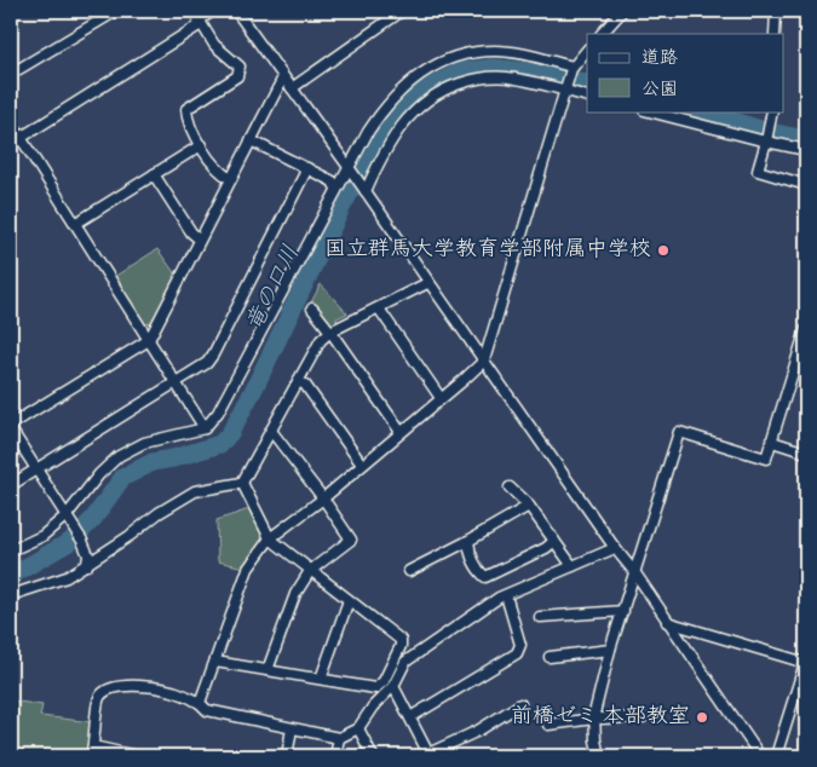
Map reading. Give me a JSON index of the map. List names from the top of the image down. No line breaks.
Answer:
{"water":["竜の口川"],"places":["国立群馬大学教育学部附属中学校","前橋ゼミ 本部教室"],"legend":["道路","公園"]}
